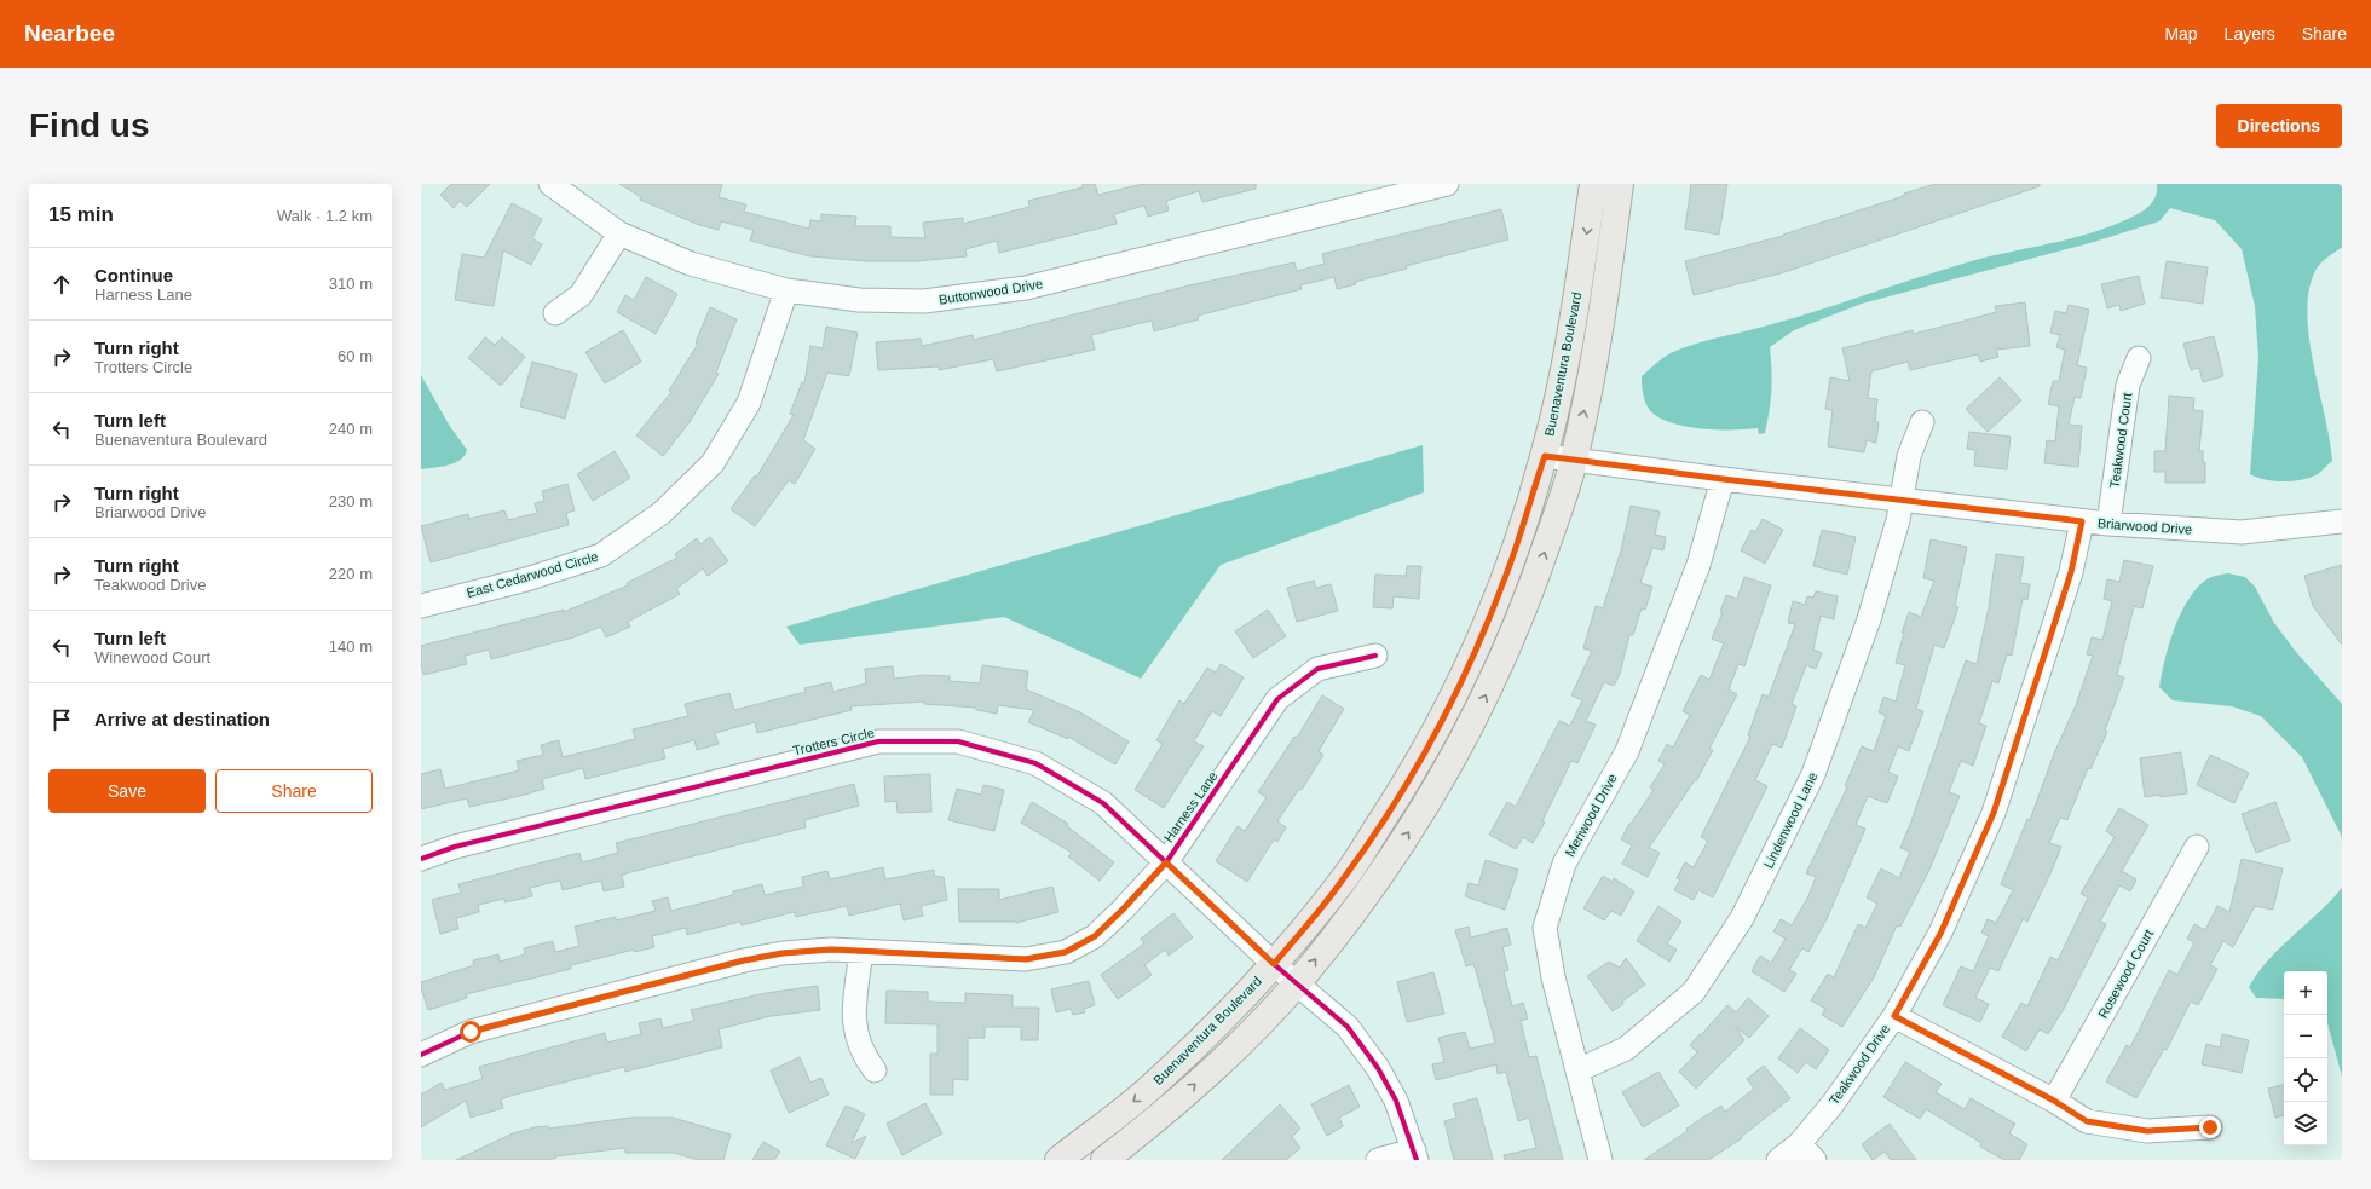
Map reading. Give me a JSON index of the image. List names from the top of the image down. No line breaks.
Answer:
{"streets":{"main road":["Buenaventura Boulevard"],"street":["Buttonwood Drive","Teakwood Court","Briarwood Drive","East Cedarwood Circle","Trotters Circle","Harness Lane","Meriwood Drive","Lindenwood Lane","Rosewood Court","Teakwood Drive"]},"crossings":[["Buttonwood Drive","East Cedarwood Circle"],["Buenaventura Boulevard","Briarwood Drive"],["Buenaventura Boulevard","Trotters Circle"],["Teakwood Court","Briarwood Drive"],["Briarwood Drive","Meriwood Drive"],["Briarwood Drive","Lindenwood Lane"],["Briarwood Drive","Teakwood Drive"],["Trotters Circle","Harness Lane"],["Meriwood Drive","Lindenwood Lane"]],"page":{"header":"Nearbee","nav":["Map","Layers","Share"],"buttons":["Directions",["Save","Share"]],"title":"Find us","heading":["15 min","Walk · 1.2 km"],"list":[["Continue","Harness Lane","310 m"],["Turn right","Trotters Circle","60 m"],["Turn left","Buenaventura Boulevard","240 m"],["Turn right","Briarwood Drive","230 m"],["Turn right","Teakwood Drive","220 m"],["Turn left","Winewood Court","140 m"],"Arrive at destination"],"map_buttons":["+","−"]}}
